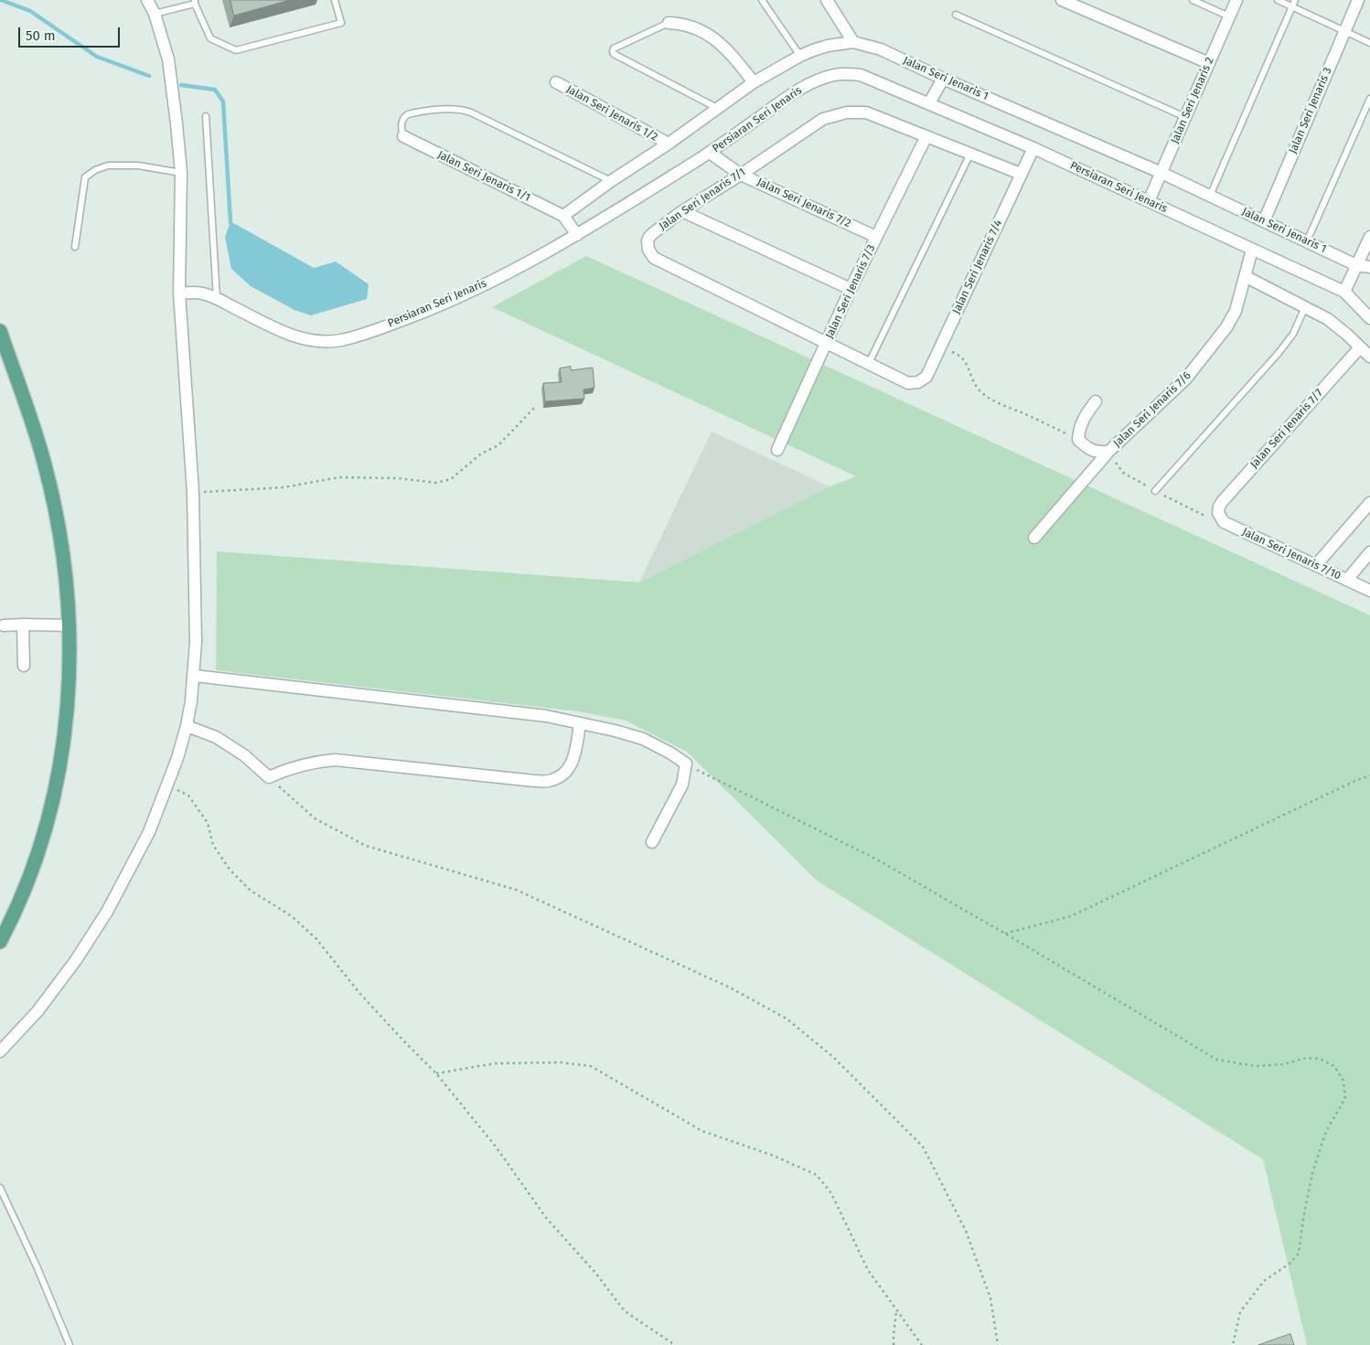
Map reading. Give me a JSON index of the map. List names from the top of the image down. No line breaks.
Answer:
{"streets":{"street":["Jalan Seri Jenaris 1","Jalan Seri Jenaris 2","Jalan Seri Jenaris 3","Jalan Seri Jenaris 1/2","Persiaran Seri Jenaris","Jalan Seri Jenaris 1/1","Jalan Seri Jenaris 7/1","Jalan Seri Jenaris 7/2","Jalan Seri Jenaris 7/4","Jalan Seri Jenaris 7/3","Jalan Seri Jenaris 7/6","Jalan Seri Jenaris 7/7","Jalan Seri Jenaris 7/10"]},"crossings":[["Jalan Seri Jenaris 1","Jalan Seri Jenaris 2"],["Jalan Seri Jenaris 1","Jalan Seri Jenaris 3"],["Jalan Seri Jenaris 1","Jalan Seri Jenaris 1/2"],["Jalan Seri Jenaris 1","Jalan Seri Jenaris 1/1"],["Jalan Seri Jenaris 2","Persiaran Seri Jenaris"],["Persiaran Seri Jenaris","Jalan Seri Jenaris 7/2"],["Persiaran Seri Jenaris","Jalan Seri Jenaris 7/4"],["Persiaran Seri Jenaris","Jalan Seri Jenaris 7/6"],["Jalan Seri Jenaris 7/1","Jalan Seri Jenaris 7/2"],["Jalan Seri Jenaris 7/1","Jalan Seri Jenaris 7/4"],["Jalan Seri Jenaris 7/1","Jalan Seri Jenaris 7/3"],["Jalan Seri Jenaris 7/2","Jalan Seri Jenaris 7/3"],["Jalan Seri Jenaris 7/7","Jalan Seri Jenaris 7/10"]],"scale_bar":"50 m"}
